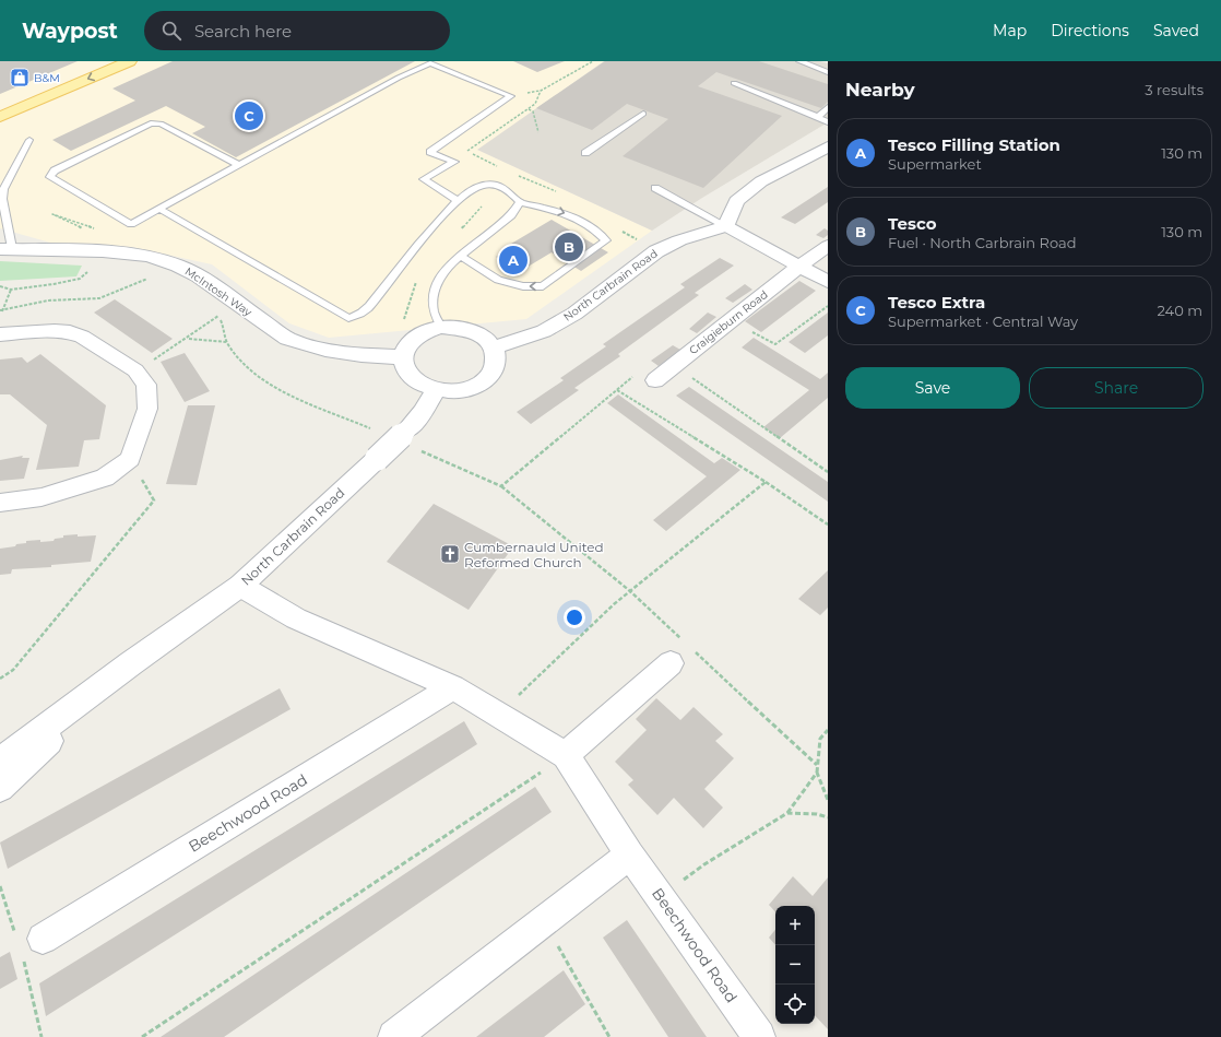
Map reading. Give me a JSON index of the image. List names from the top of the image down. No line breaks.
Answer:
{"streets":{"street":["North Carbrain Road","McIntosh Way","Craigieburn Road","Beechwood Road"]},"crossings":[["North Carbrain Road","McIntosh Way"],["North Carbrain Road","Beechwood Road"]],"places":{"shop":["B&M"],"church":["Cumbernauld United Reformed Church"]},"page":{"header":"Waypost","search":"Search here","nav":["Map","Directions","Saved"],"heading":["Nearby","3 results"],"pins":["C","B","A"],"list":[{"mark":"A","name":"Tesco Filling Station","note":"Supermarket","value":"130 m"},{"mark":"B","name":"Tesco","note":"Fuel · North Carbrain Road","value":"130 m"},{"mark":"C","name":"Tesco Extra","note":"Supermarket · Central Way","value":"240 m"}],"buttons":["Save","Share"],"map_buttons":["+","−"]}}
